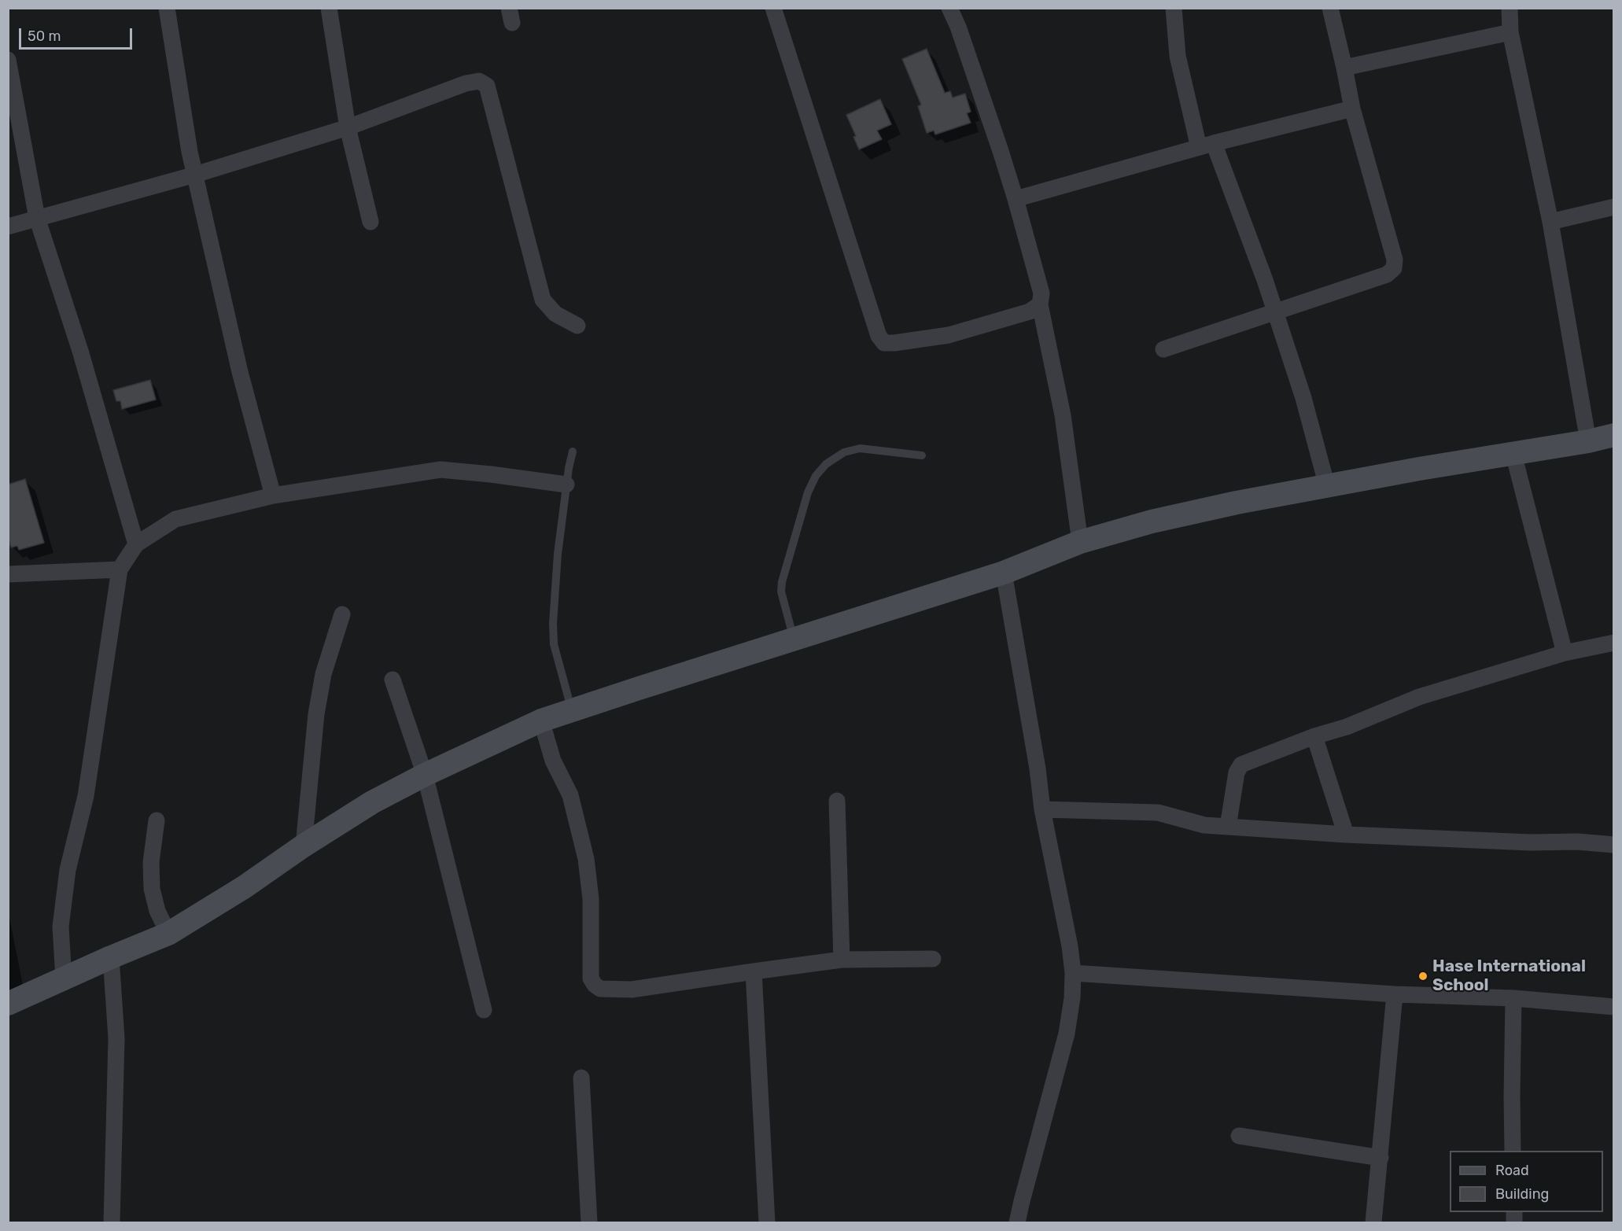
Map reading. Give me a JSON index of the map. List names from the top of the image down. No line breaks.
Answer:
{"places":["Hase International School"],"legend":["Road","Building"],"scale_bar":"50 m"}
